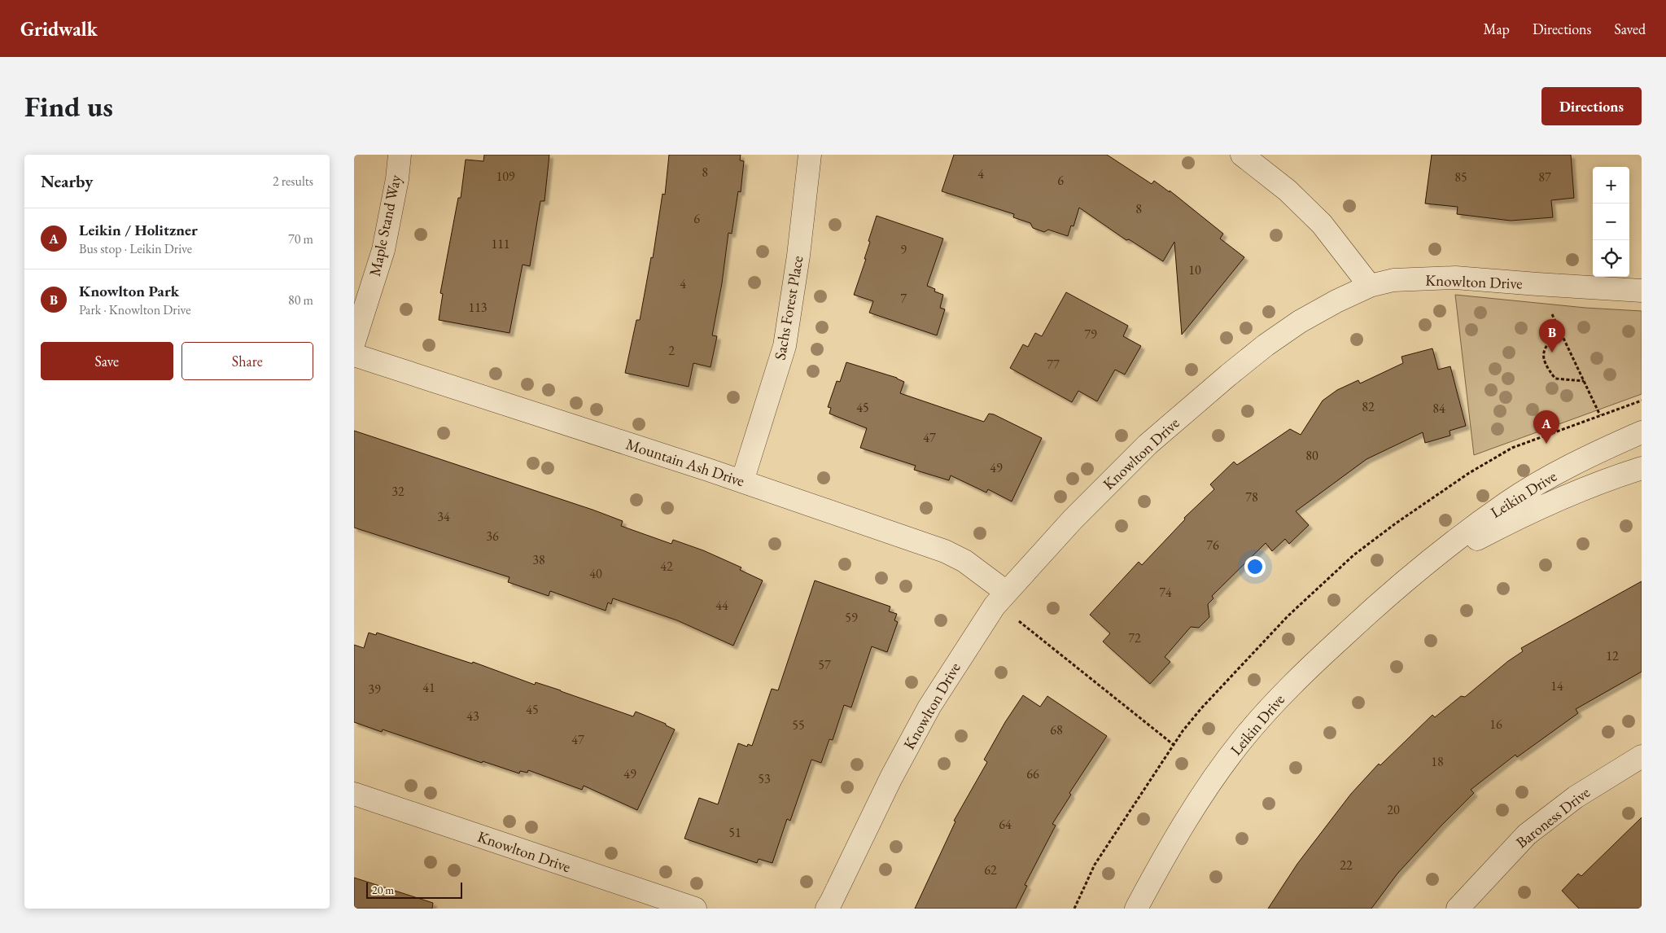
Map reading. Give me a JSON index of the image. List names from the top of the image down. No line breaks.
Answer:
{"streets":{"street":["Maple Stand Way","Knowlton Drive","Sachs Forest Place","Mountain Ash Drive","Leikin Drive","Baroness Drive"]},"crossings":[["Knowlton Drive","Mountain Ash Drive"],["Sachs Forest Place","Mountain Ash Drive"]],"house_numbers":["8","4","109","85","87","6","8","6","111","9","10","4","7","113","79","2","77","82","45","84","47","80","49","32","78","34","36","76","38","42","40","74","44","59","72","12","57","14","41","39","45","43","16","55","68","47","18","49","66","53","20","64","51","22","62"],"scale_bar":"20 m","page":{"header":"Gridwalk","nav":["Map","Directions","Saved"],"buttons":["Directions",["Save","Share"]],"title":"Find us","heading":["Nearby","2 results"],"map_buttons":["+","−"],"list":[{"mark":"A","name":"Leikin / Holitzner","note":"Bus stop · Leikin Drive","value":"70 m"},{"mark":"B","name":"Knowlton Park","note":"Park · Knowlton Drive","value":"80 m"}],"pins":["B","A"],"scale":"20 m"}}
